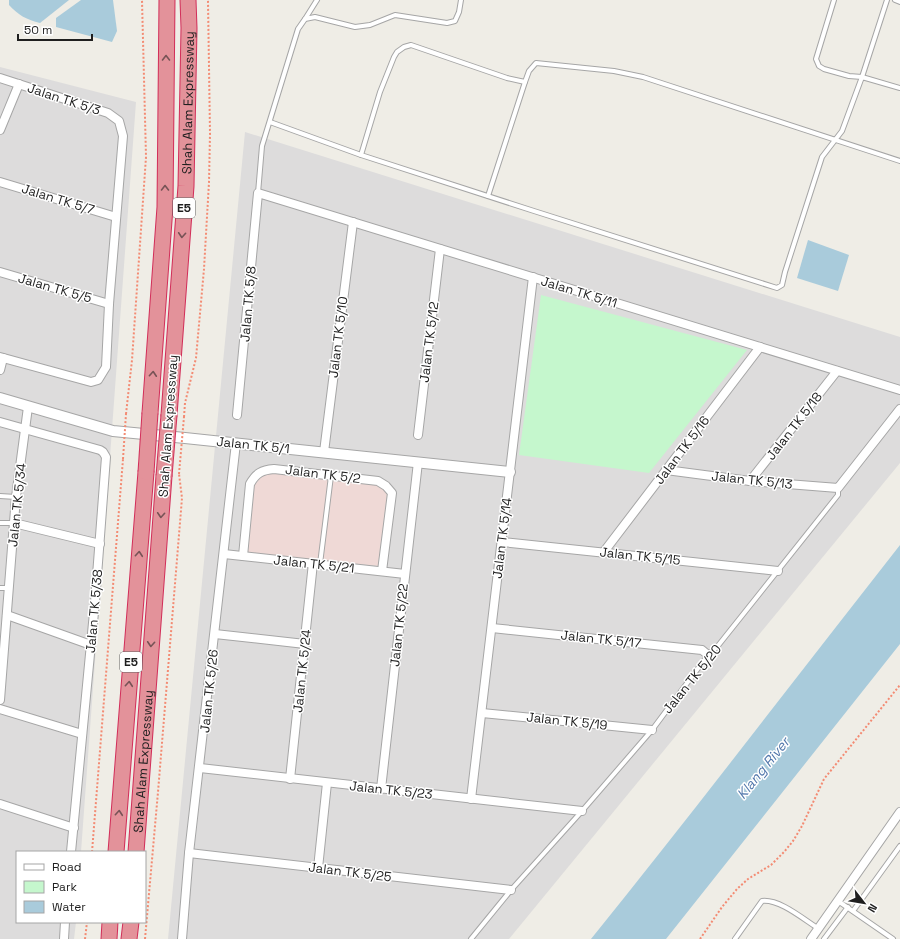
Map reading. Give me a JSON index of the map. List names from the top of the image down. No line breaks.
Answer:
{"streets":{"highway":["Shah Alam Expressway","E5"],"street":["Jalan TK 5/3","Jalan TK 5/7","Jalan TK 5/5","Jalan TK 5/11","Jalan TK 5/8","Jalan TK 5/10","Jalan TK 5/12","Jalan TK 5/18","Jalan TK 5/1","Jalan TK 5/16","Jalan TK 5/2","Jalan TK 5/13","Jalan TK 5/34","Jalan TK 5/14","Jalan TK 5/15","Jalan TK 5/21","Jalan TK 5/38","Jalan TK 5/22","Jalan TK 5/17","Jalan TK 5/24","Jalan TK 5/20","Jalan TK 5/26","Jalan TK 5/19","Jalan TK 5/23","Jalan TK 5/25"]},"crossings":[["Jalan TK 5/3","Jalan TK 5/7"],["Jalan TK 5/11","Jalan TK 5/8"],["Jalan TK 5/11","Jalan TK 5/10"],["Jalan TK 5/11","Jalan TK 5/12"],["Jalan TK 5/11","Jalan TK 5/18"],["Jalan TK 5/11","Jalan TK 5/16"],["Jalan TK 5/11","Jalan TK 5/14"],["Jalan TK 5/10","Jalan TK 5/1"],["Jalan TK 5/18","Jalan TK 5/13"],["Jalan TK 5/1","Jalan TK 5/34"],["Jalan TK 5/1","Jalan TK 5/14"],["Jalan TK 5/1","Jalan TK 5/22"],["Jalan TK 5/1","Jalan TK 5/26"],["Jalan TK 5/16","Jalan TK 5/13"],["Jalan TK 5/16","Jalan TK 5/15"],["Jalan TK 5/2","Jalan TK 5/21"],["Jalan TK 5/13","Jalan TK 5/20"],["Jalan TK 5/34","Jalan TK 5/38"],["Jalan TK 5/14","Jalan TK 5/15"],["Jalan TK 5/14","Jalan TK 5/17"],["Jalan TK 5/14","Jalan TK 5/19"],["Jalan TK 5/14","Jalan TK 5/23"],["Jalan TK 5/15","Jalan TK 5/20"],["Jalan TK 5/21","Jalan TK 5/22"],["Jalan TK 5/21","Jalan TK 5/24"],["Jalan TK 5/21","Jalan TK 5/26"],["Jalan TK 5/22","Jalan TK 5/23"],["Jalan TK 5/17","Jalan TK 5/20"],["Jalan TK 5/24","Jalan TK 5/23"],["Jalan TK 5/20","Jalan TK 5/19"],["Jalan TK 5/20","Jalan TK 5/23"],["Jalan TK 5/20","Jalan TK 5/25"],["Jalan TK 5/26","Jalan TK 5/23"],["Jalan TK 5/26","Jalan TK 5/25"]],"water":["Klang River"],"legend":["Road","Park","Water"],"scale_bar":"50 m","north":"bottom right"}
